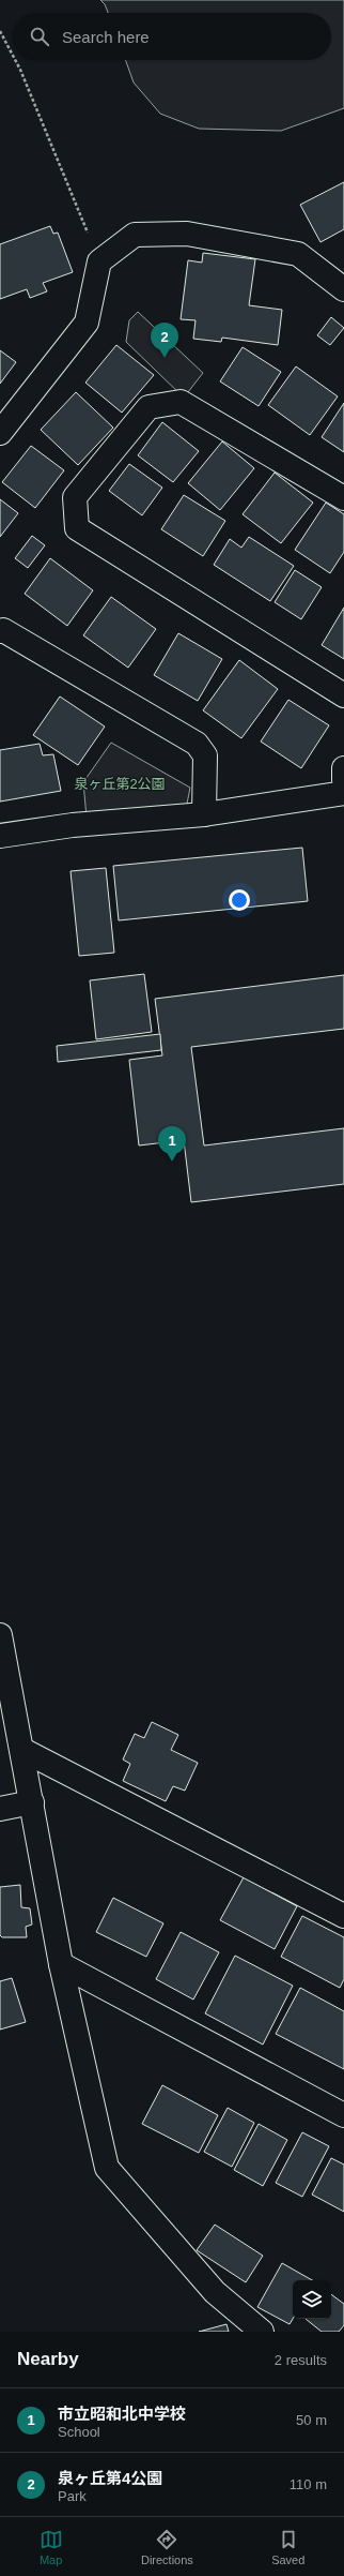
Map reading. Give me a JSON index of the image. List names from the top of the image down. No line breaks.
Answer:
{"parks":["泉ヶ丘第2公園"],"page":{"search":"Search here","pins":["2","1"],"heading":["Nearby","2 results"],"list":[{"mark":"1","name":"市立昭和北中学校","note":"School","value":"50 m"},{"mark":"2","name":"泉ヶ丘第4公園","note":"Park","value":"110 m"}],"nav":["Map","Directions","Saved"]}}
